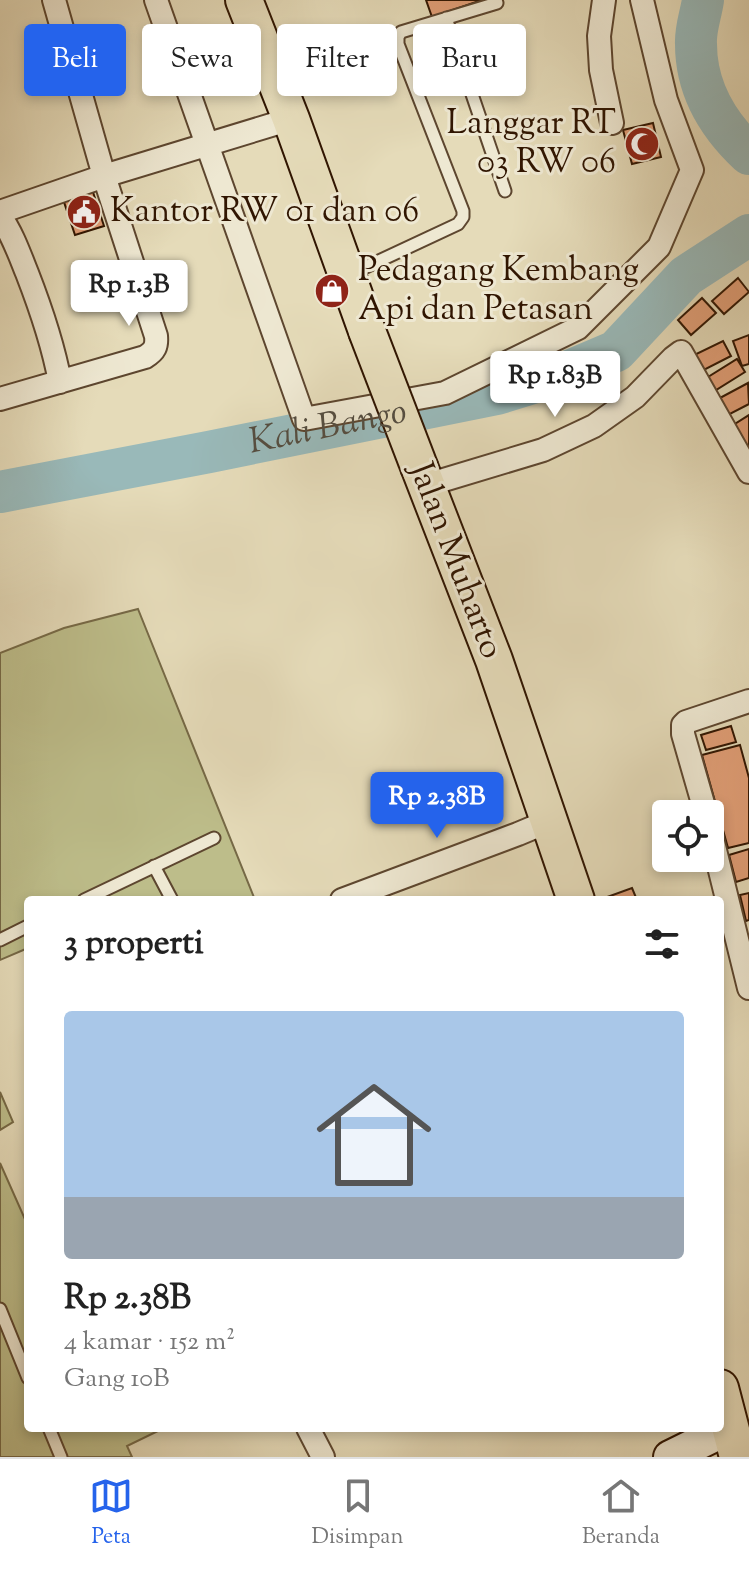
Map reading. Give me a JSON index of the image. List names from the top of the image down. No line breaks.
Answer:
{"streets":{"main road":["Jalan Muharto"]},"water":["Kali Bango"],"places":{"mosque":["Langgar RT 03 RW 06"],"public building":["Kantor RW 01 dan 06"],"shop":["Pedagang Kembang Api dan Petasan"]},"page":{"chip":["Beli","Sewa","Filter","Baru"],"price":["Rp 1.3B","Rp 1.83B","Rp 2.38B"],"heading":"3 properti","list":[{"name":"Rp 2.38B","note":"4 kamar · 152 m² · Gang 10B"}],"tabs":["Peta","Disimpan","Beranda"]}}
